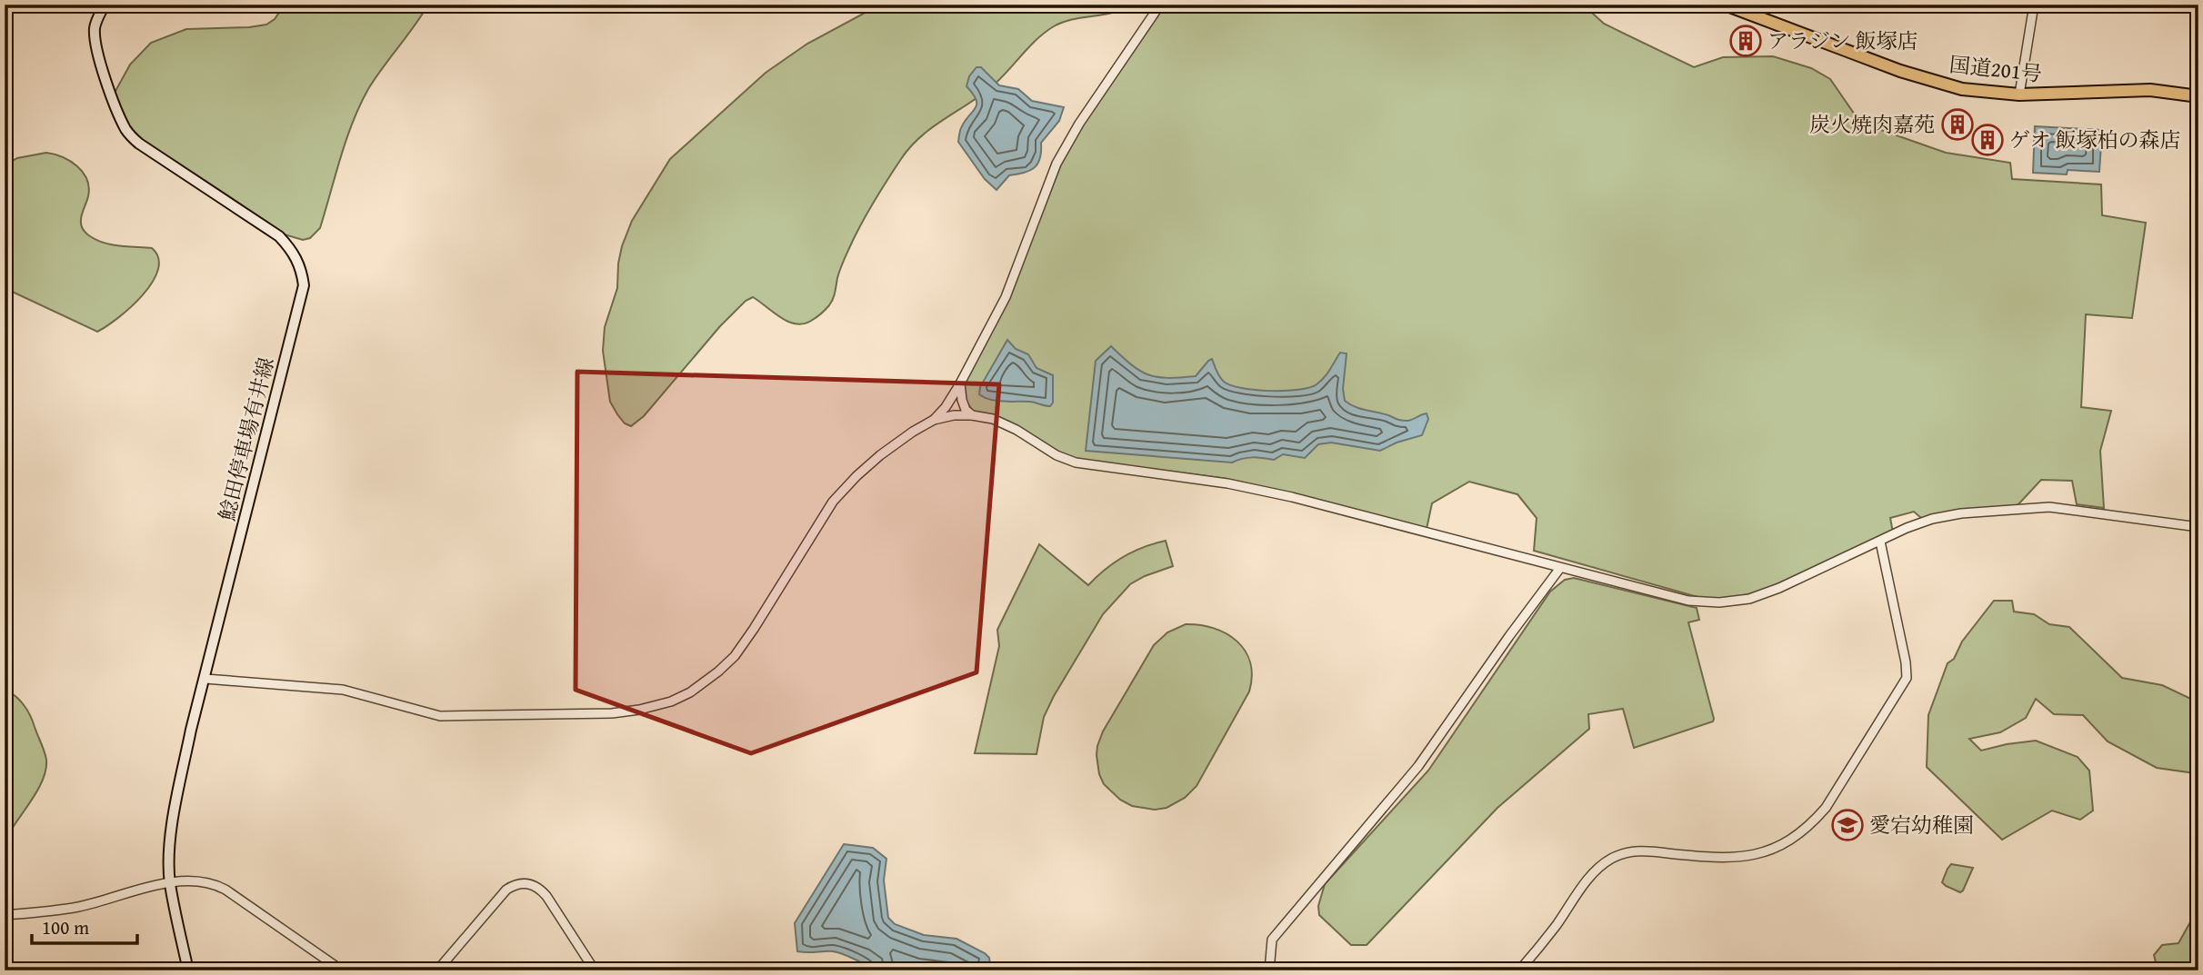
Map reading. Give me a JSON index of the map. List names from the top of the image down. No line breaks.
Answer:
{"streets":{"highway":["国道201号"],"main road":["鯰田停車場有井線"]},"places":{"building":["アラジン 飯塚店","炭火焼肉嘉苑","ゲオ 飯塚柏の森店"],"school or university":["愛宕幼稚園"]},"scale_bar":"100 m"}
